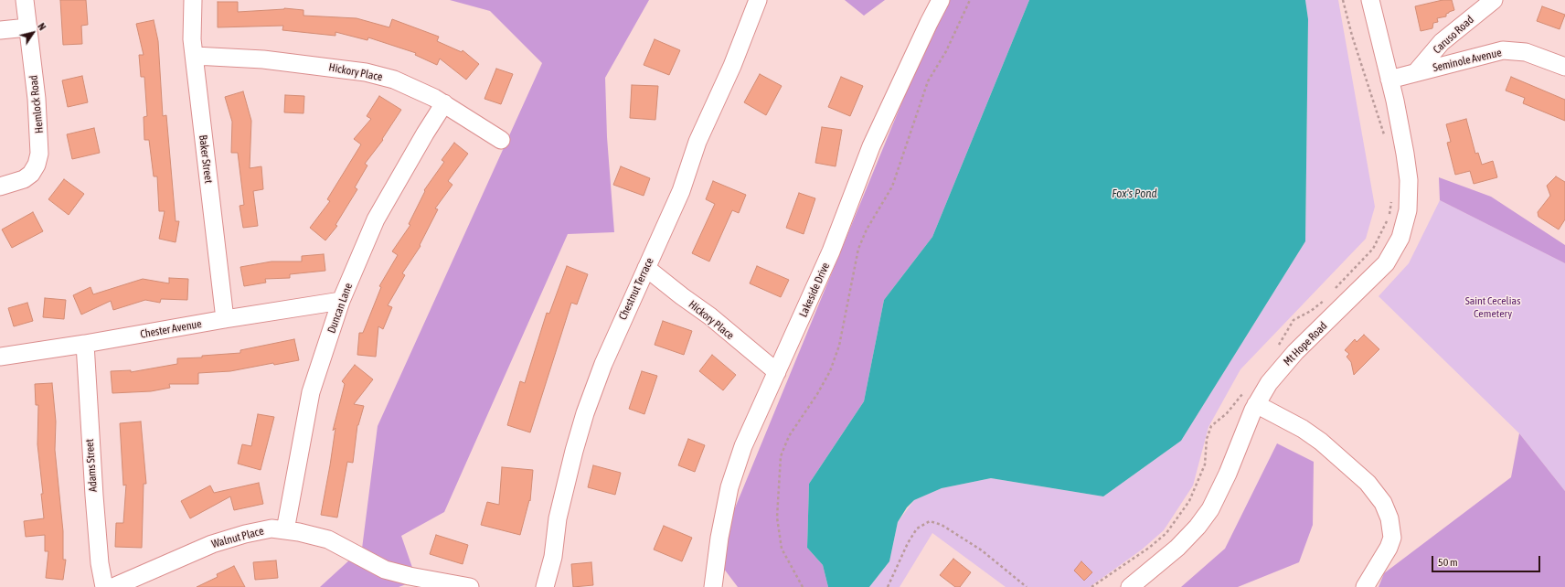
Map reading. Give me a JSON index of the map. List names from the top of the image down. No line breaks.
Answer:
{"streets":{"street":["Caruso Road","Seminole Avenue","Hickory Place","Hemlock Road","Baker Street","Chestnut Terrace","Lakeside Drive","Duncan Lane","Chester Avenue","Mt Hope Road","Adams Street","Walnut Place"]},"crossings":[["Caruso Road","Seminole Avenue"],["Seminole Avenue","Mt Hope Road"],["Hickory Place","Baker Street"],["Hickory Place","Chestnut Terrace"],["Hickory Place","Lakeside Drive"],["Hickory Place","Duncan Lane"],["Baker Street","Chester Avenue"],["Duncan Lane","Chester Avenue"],["Duncan Lane","Walnut Place"],["Chester Avenue","Adams Street"]],"water":["Fox's Pond"],"parks":["Saint Cecelias Cemetery"],"scale_bar":"50 m","north":"top right"}
